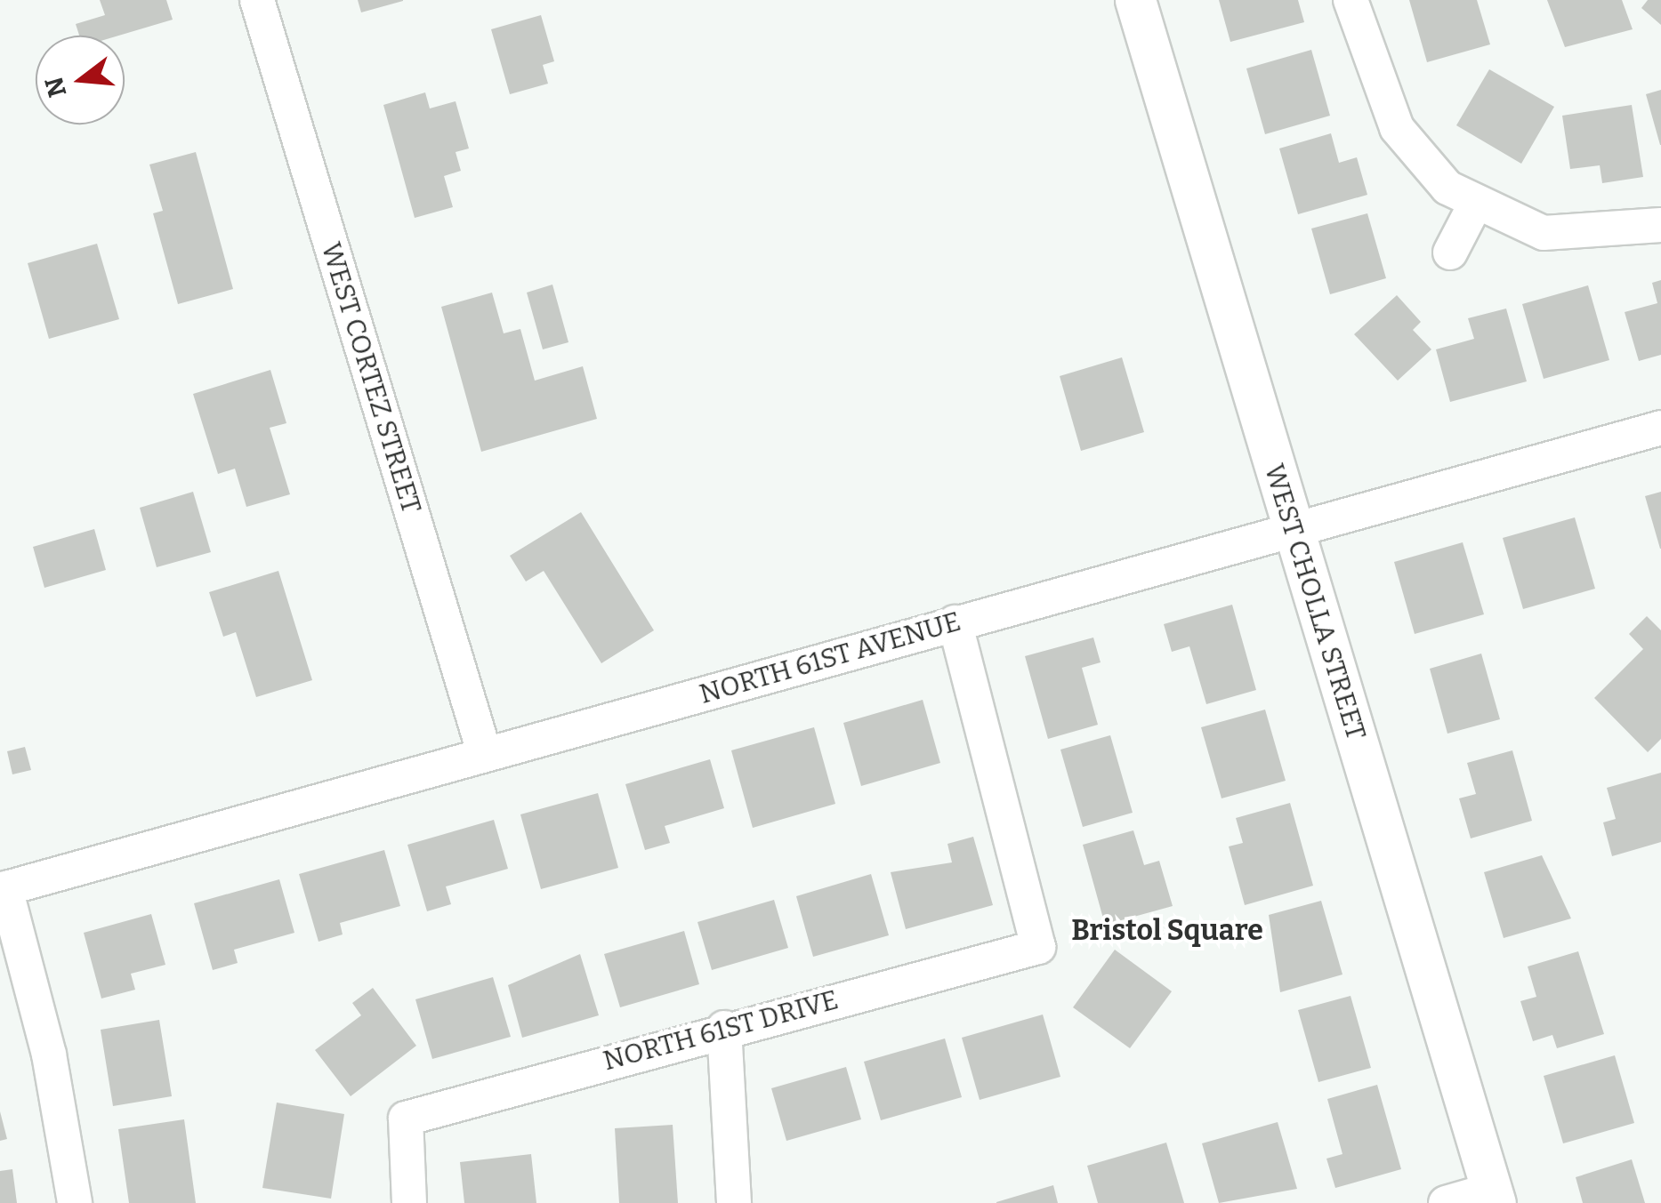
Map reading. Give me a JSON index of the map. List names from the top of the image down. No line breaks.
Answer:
{"streets":{"street":["WEST CORTEZ STREET","WEST CHOLLA STREET","NORTH 61ST AVENUE","NORTH 61ST DRIVE"]},"crossings":[["WEST CORTEZ STREET","NORTH 61ST AVENUE"],["WEST CHOLLA STREET","NORTH 61ST AVENUE"],["NORTH 61ST AVENUE","NORTH 61ST DRIVE"]],"districts":["Bristol Square"],"north":"left"}
